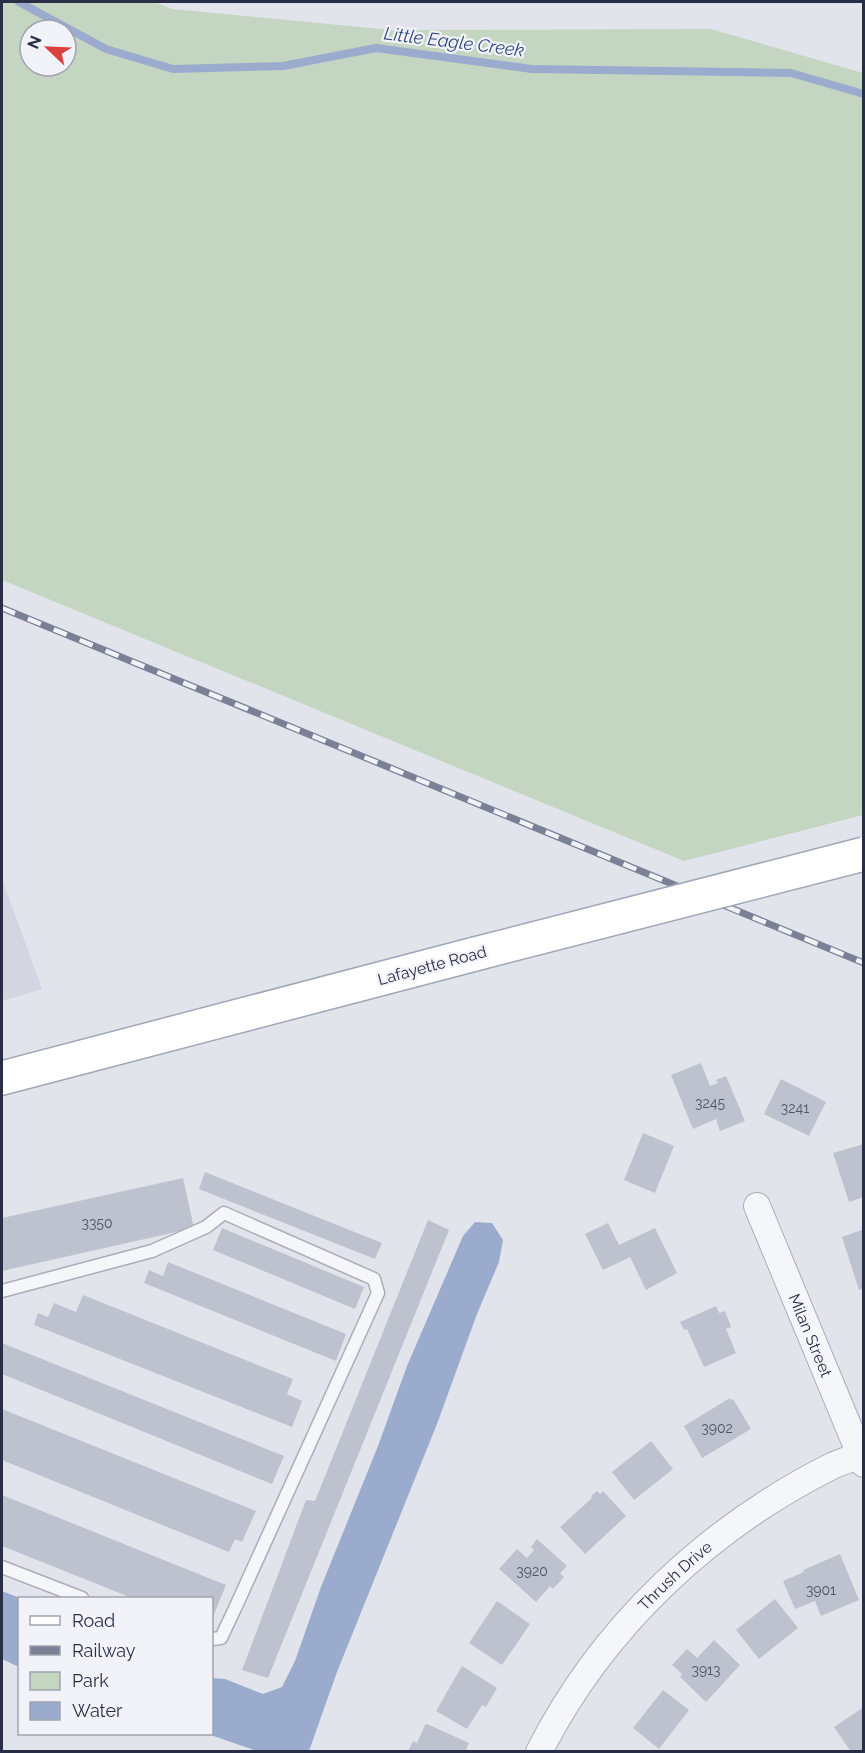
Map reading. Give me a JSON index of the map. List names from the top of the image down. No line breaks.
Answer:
{"streets":{"main road":["Lafayette Road"],"street":["Milan Street","Thrush Drive"]},"crossings":[["Milan Street","Thrush Drive"]],"water":["Little Eagle Creek"],"house_numbers":["3245","3241","3350","3902","3920","3901","3913"],"legend":["Road","Railway","Park","Water"],"north":"top left"}
